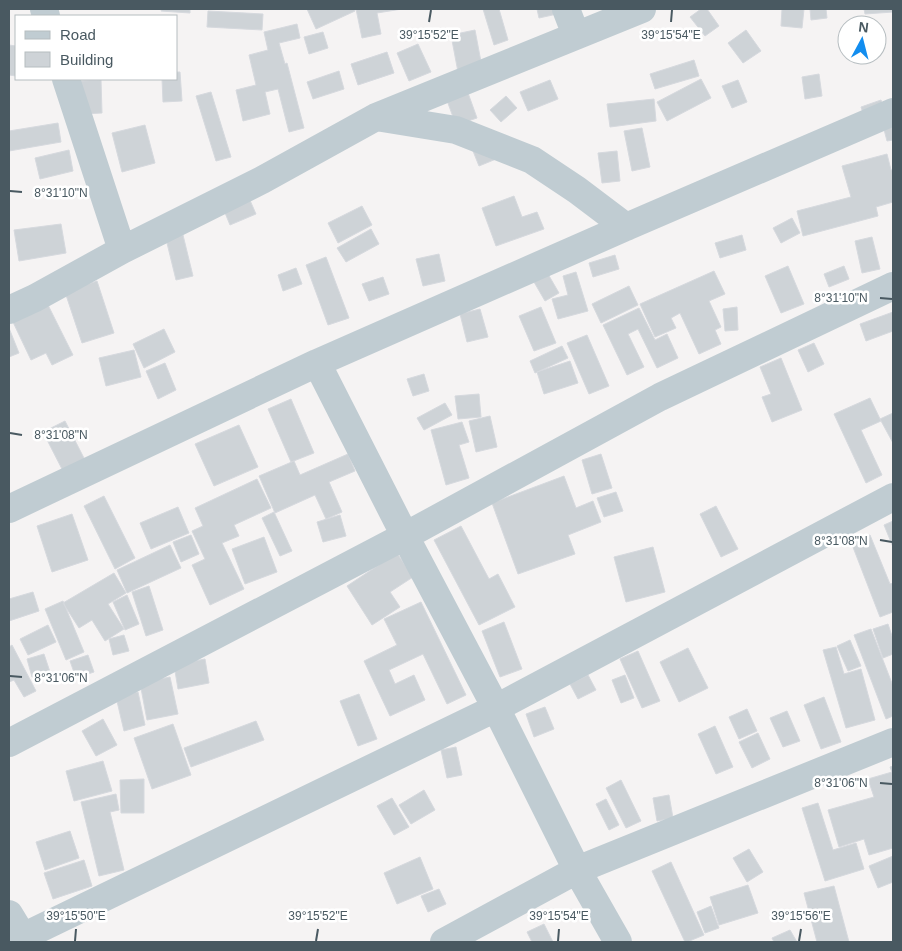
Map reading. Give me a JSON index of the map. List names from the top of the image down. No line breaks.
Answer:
{"legend":["Road","Building"],"north":"top","coordinates":["39°15'52\"E","39°15'54\"E","8°31'10\"N","8°31'08\"N","8°31'06\"N","39°15'50\"E","39°15'56\"E"]}
